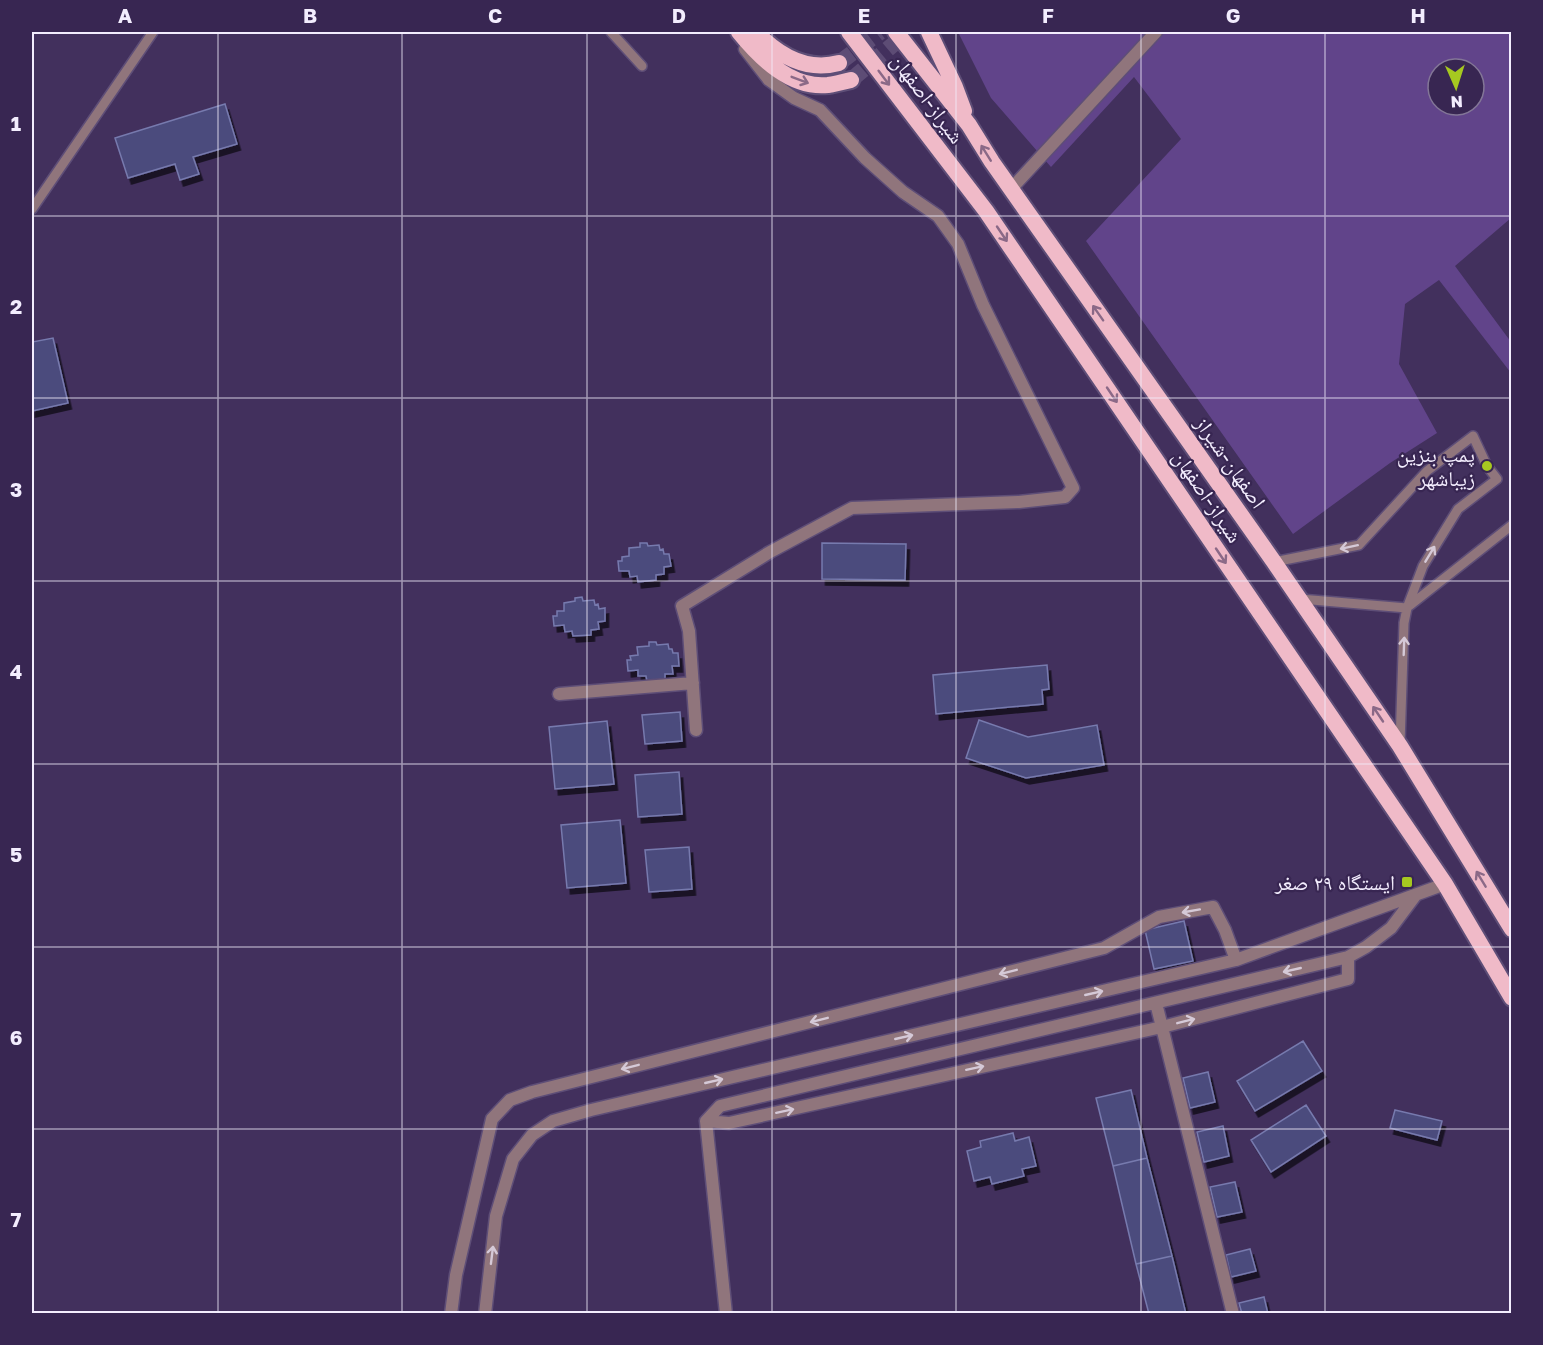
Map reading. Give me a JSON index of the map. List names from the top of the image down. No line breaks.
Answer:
{"streets":{"highway":["شیراز-اصفهان","اصفهان-شیراز"]},"one_way":["شیراز-اصفهان","اصفهان-شیراز"],"places":{"other":["پمپ بنزین زیباشهر"],"transit":["ایستگاه ۲۹ صغر"]},"north":"bottom","grid":{"columns":["A","B","C","D","E","F","G","H"],"rows":["1","2","3","4","5","6","7"]}}
